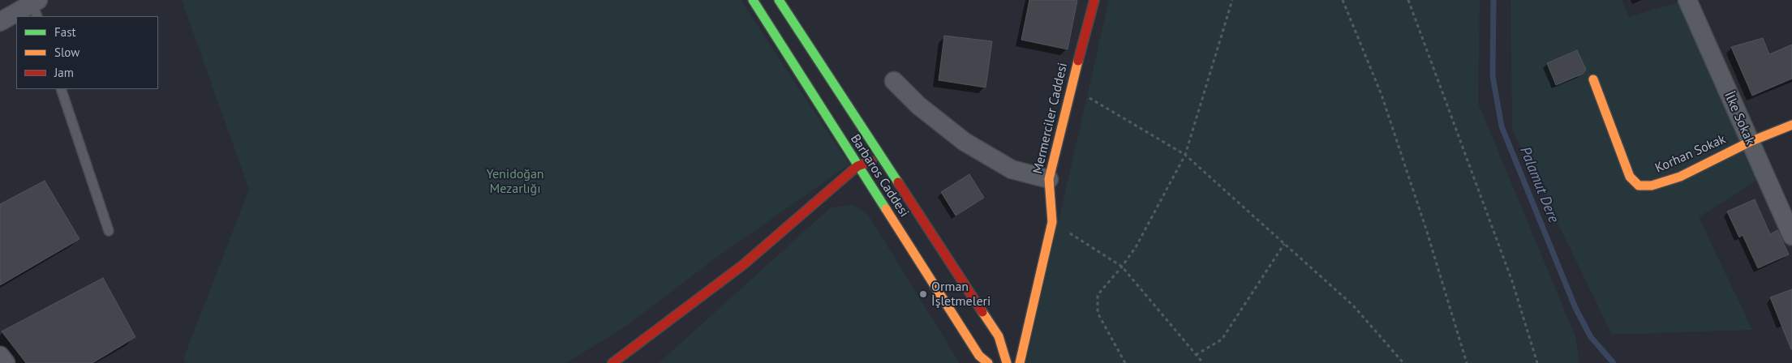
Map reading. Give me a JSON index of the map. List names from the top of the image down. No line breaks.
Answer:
{"streets":{"street":["Mermerciler Caddesi","İlke Sokak","Korhan Sokak","Barbaros Caddesi"]},"crossings":[["İlke Sokak","Korhan Sokak"]],"water":["Palamut Dere"],"parks":["Yenidoğan Mezarlığı"],"places":["Orman İşletmeleri"],"legend":["Fast","Slow","Jam"]}
